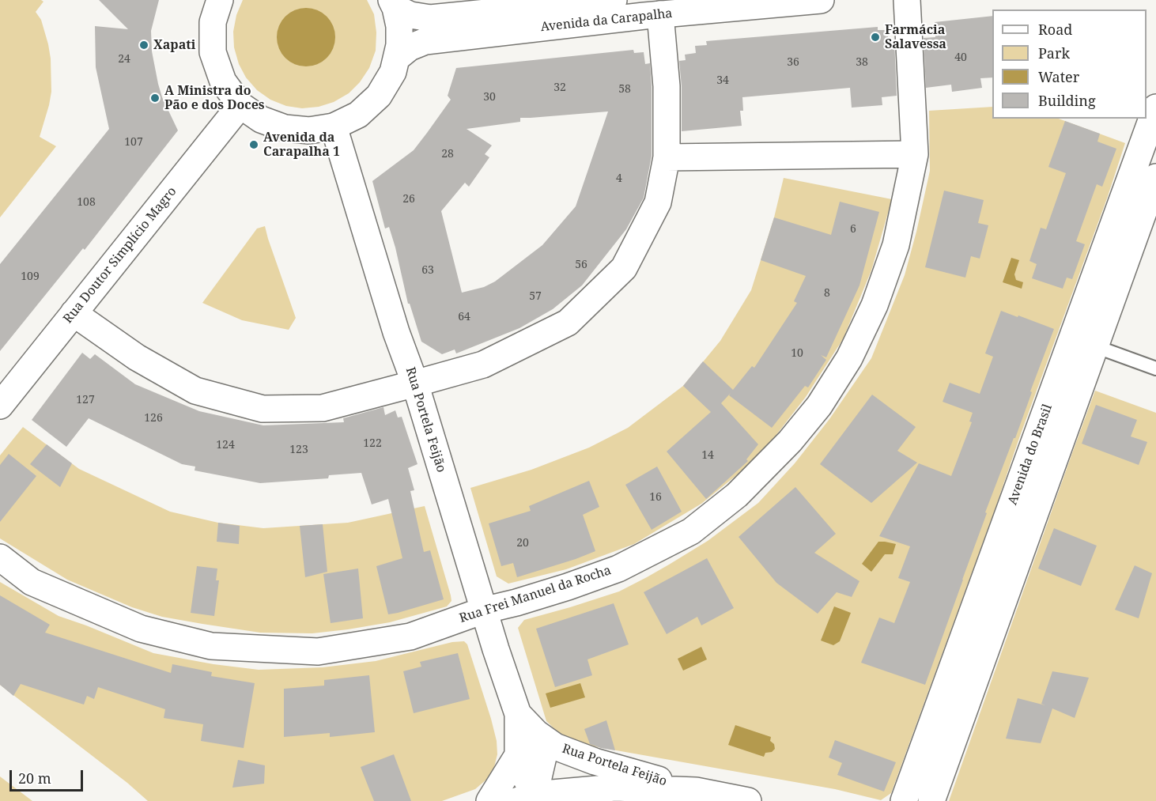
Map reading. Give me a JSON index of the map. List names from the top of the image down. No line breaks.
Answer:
{"streets":{"street":["Avenida da Carapalha","Rua Doutor Simplício Magro","Rua Portela Feijão","Avenida do Brasil","Rua Frei Manuel da Rocha"]},"crossings":[["Rua Portela Feijão","Rua Frei Manuel da Rocha"]],"places":["Farmácia Salavessa","Xapati","A Ministra do Pão e dos Doces","Avenida da Carapalha 1"],"house_numbers":["40","24","36","38","34","32","58","30","107","28","4","26","108","6","56","63","109","8","57","64","10","127","126","122","124","123","14","16","20"],"legend":["Road","Park","Water","Building"],"scale_bar":"20 m"}
